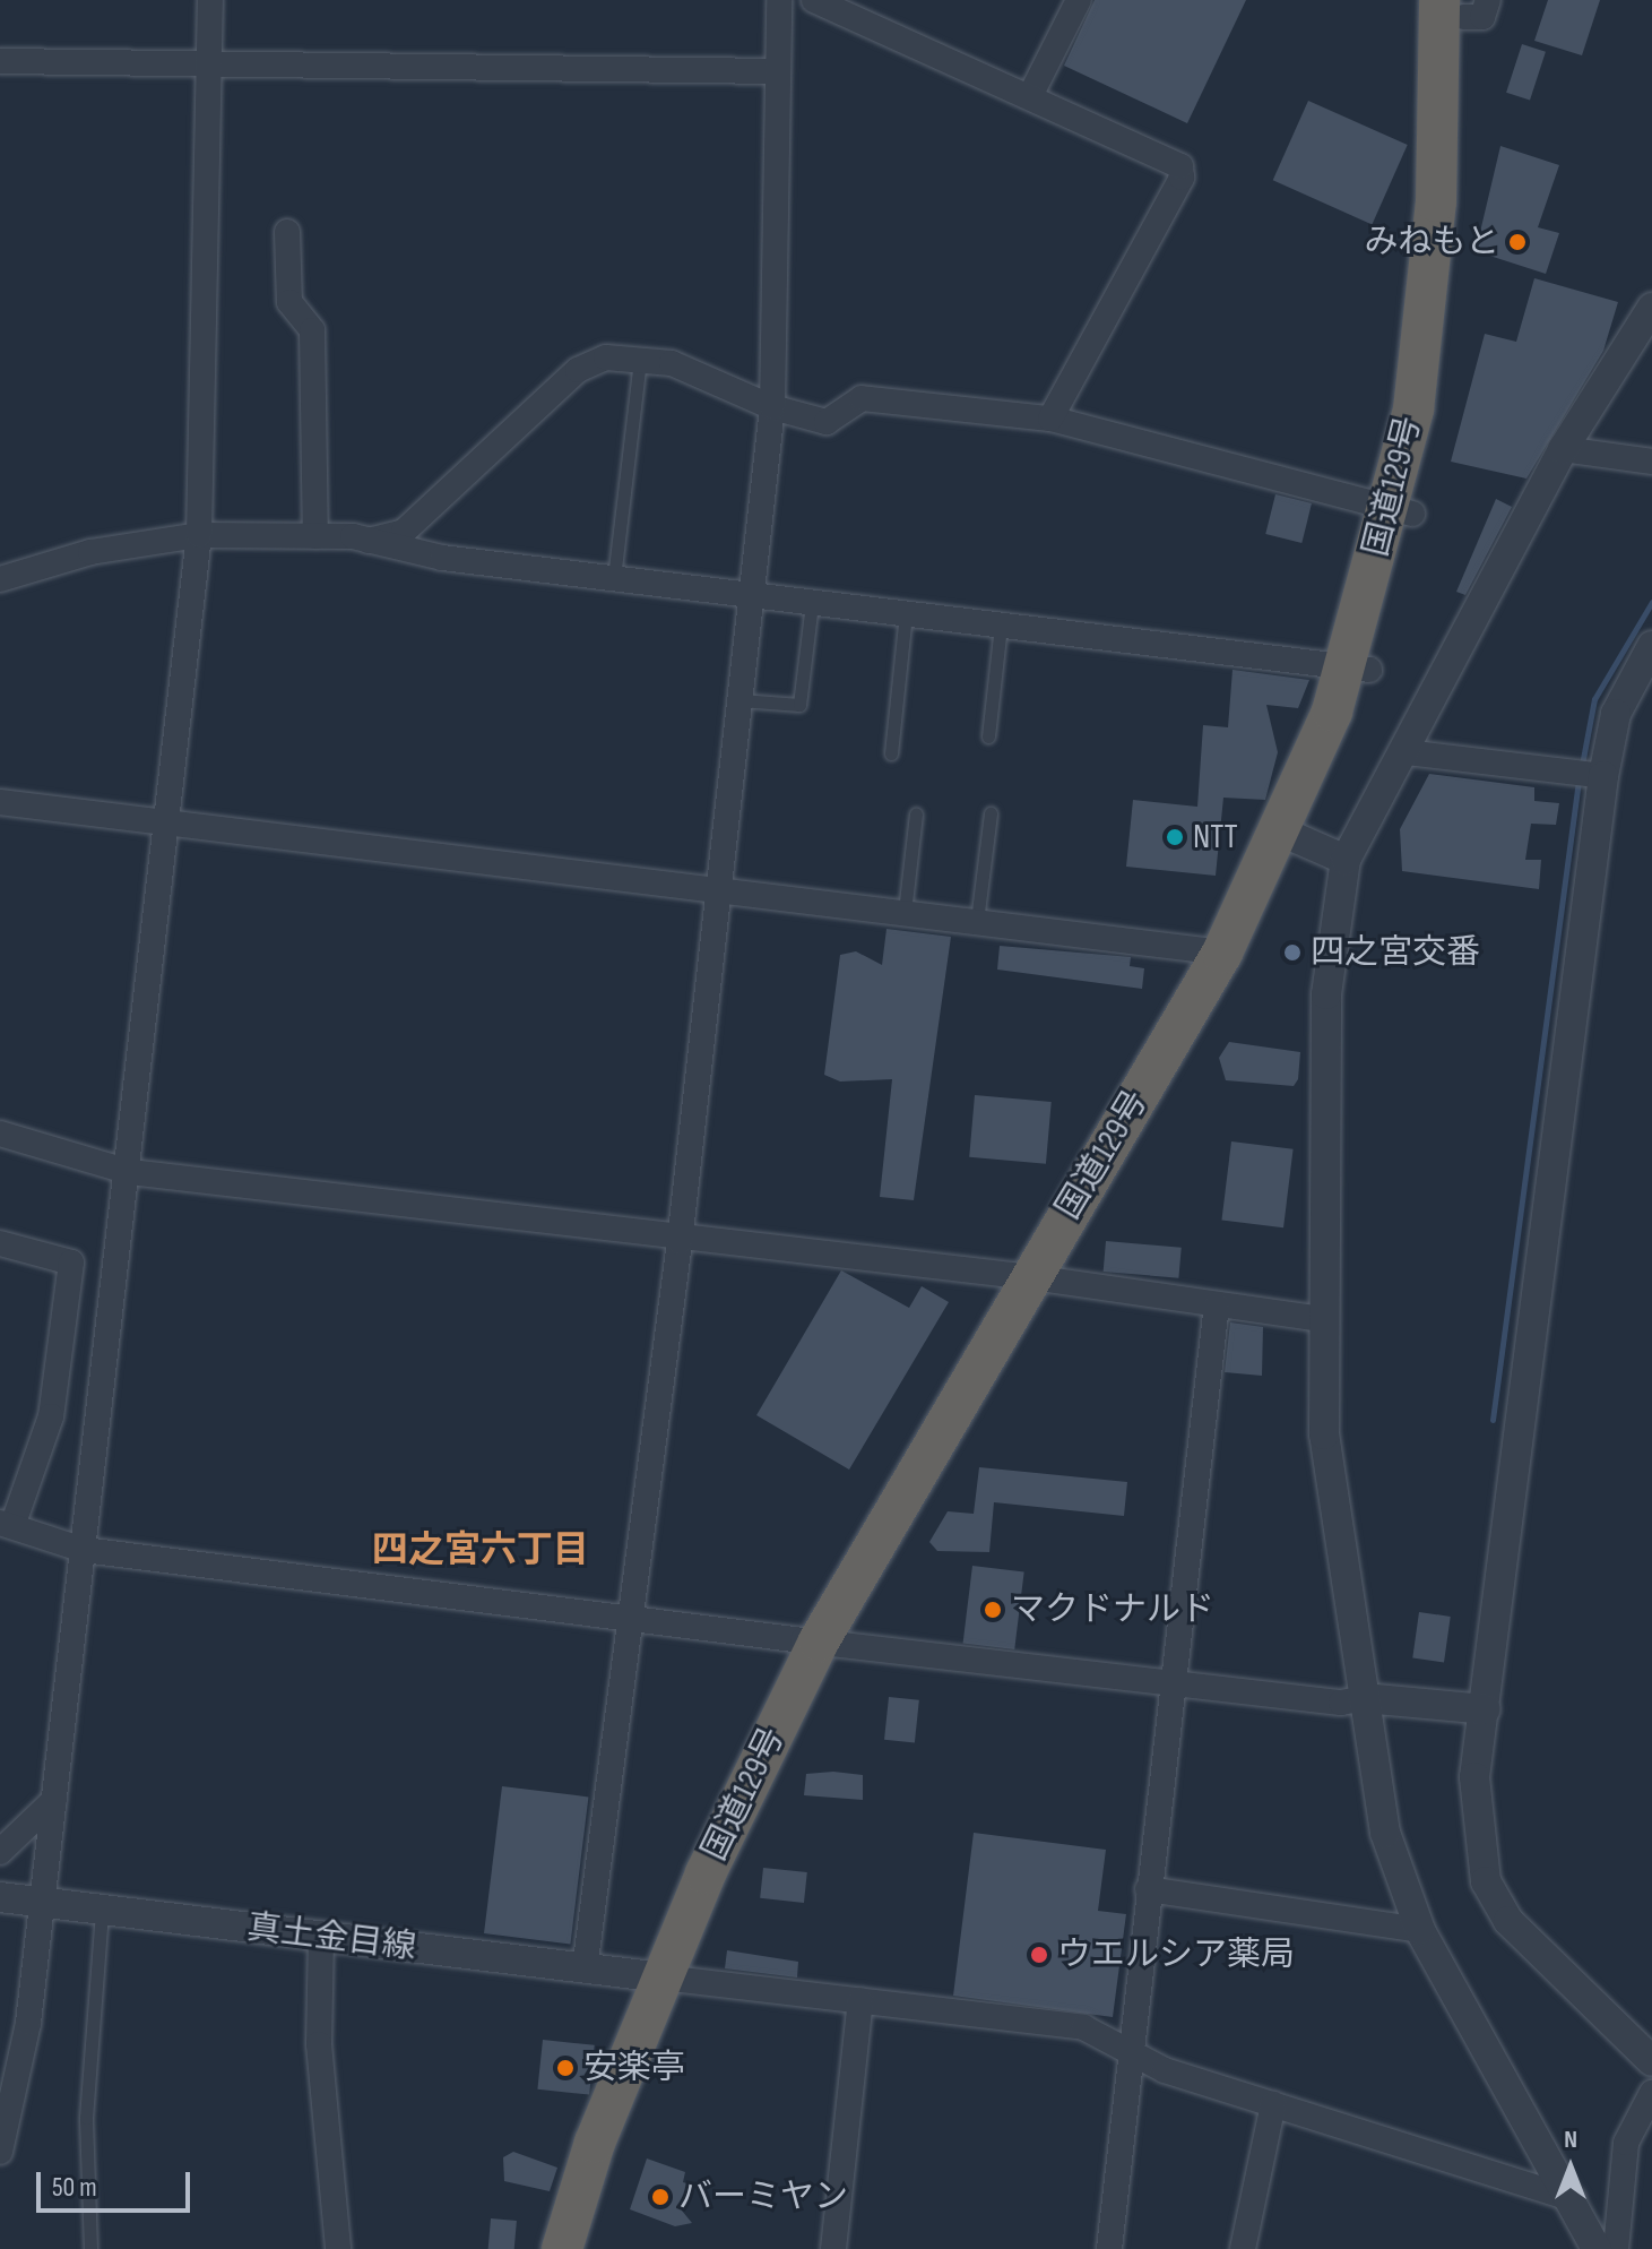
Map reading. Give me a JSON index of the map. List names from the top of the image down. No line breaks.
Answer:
{"streets":{"highway":["国道129号"],"street":["真土金目線"]},"crossings":[["国道129号","真土金目線"]],"districts":["四之宮六丁目"],"places":["みねもと","NTT","四之宮交番","マクドナルド","ウエルシア薬局","安楽亭","バーミヤン"],"scale_bar":"50 m","north":"top"}
